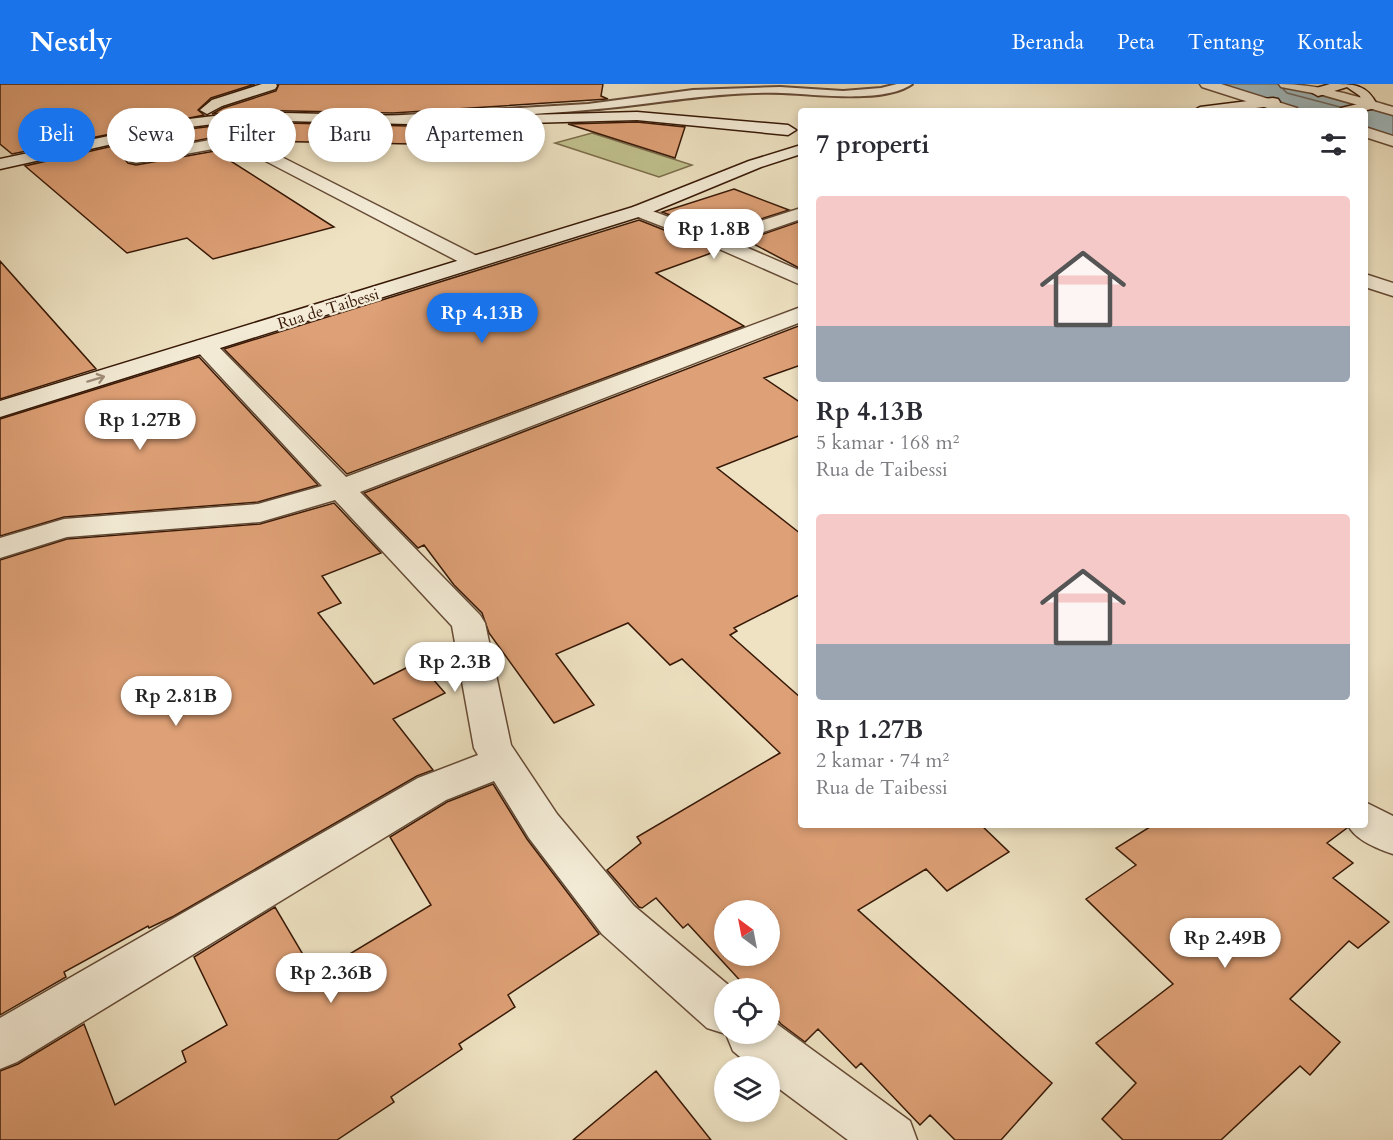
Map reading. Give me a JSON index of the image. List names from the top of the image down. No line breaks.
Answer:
{"streets":{"street":["Rua de Taibessi"]},"north":"top left","page":{"header":"Nestly","nav":["Beranda","Peta","Tentang","Kontak"],"chip":["Beli","Sewa","Filter","Baru","Apartemen"],"heading":"7 properti","list":[{"name":"Rp 4.13B","note":"5 kamar · 168 m² · Rua de Taibessi"},{"name":"Rp 1.27B","note":"2 kamar · 74 m² · Rua de Taibessi"}],"price":["Rp 1.8B","Rp 4.13B","Rp 1.27B","Rp 2.3B","Rp 2.81B","Rp 2.49B","Rp 2.36B"]}}
